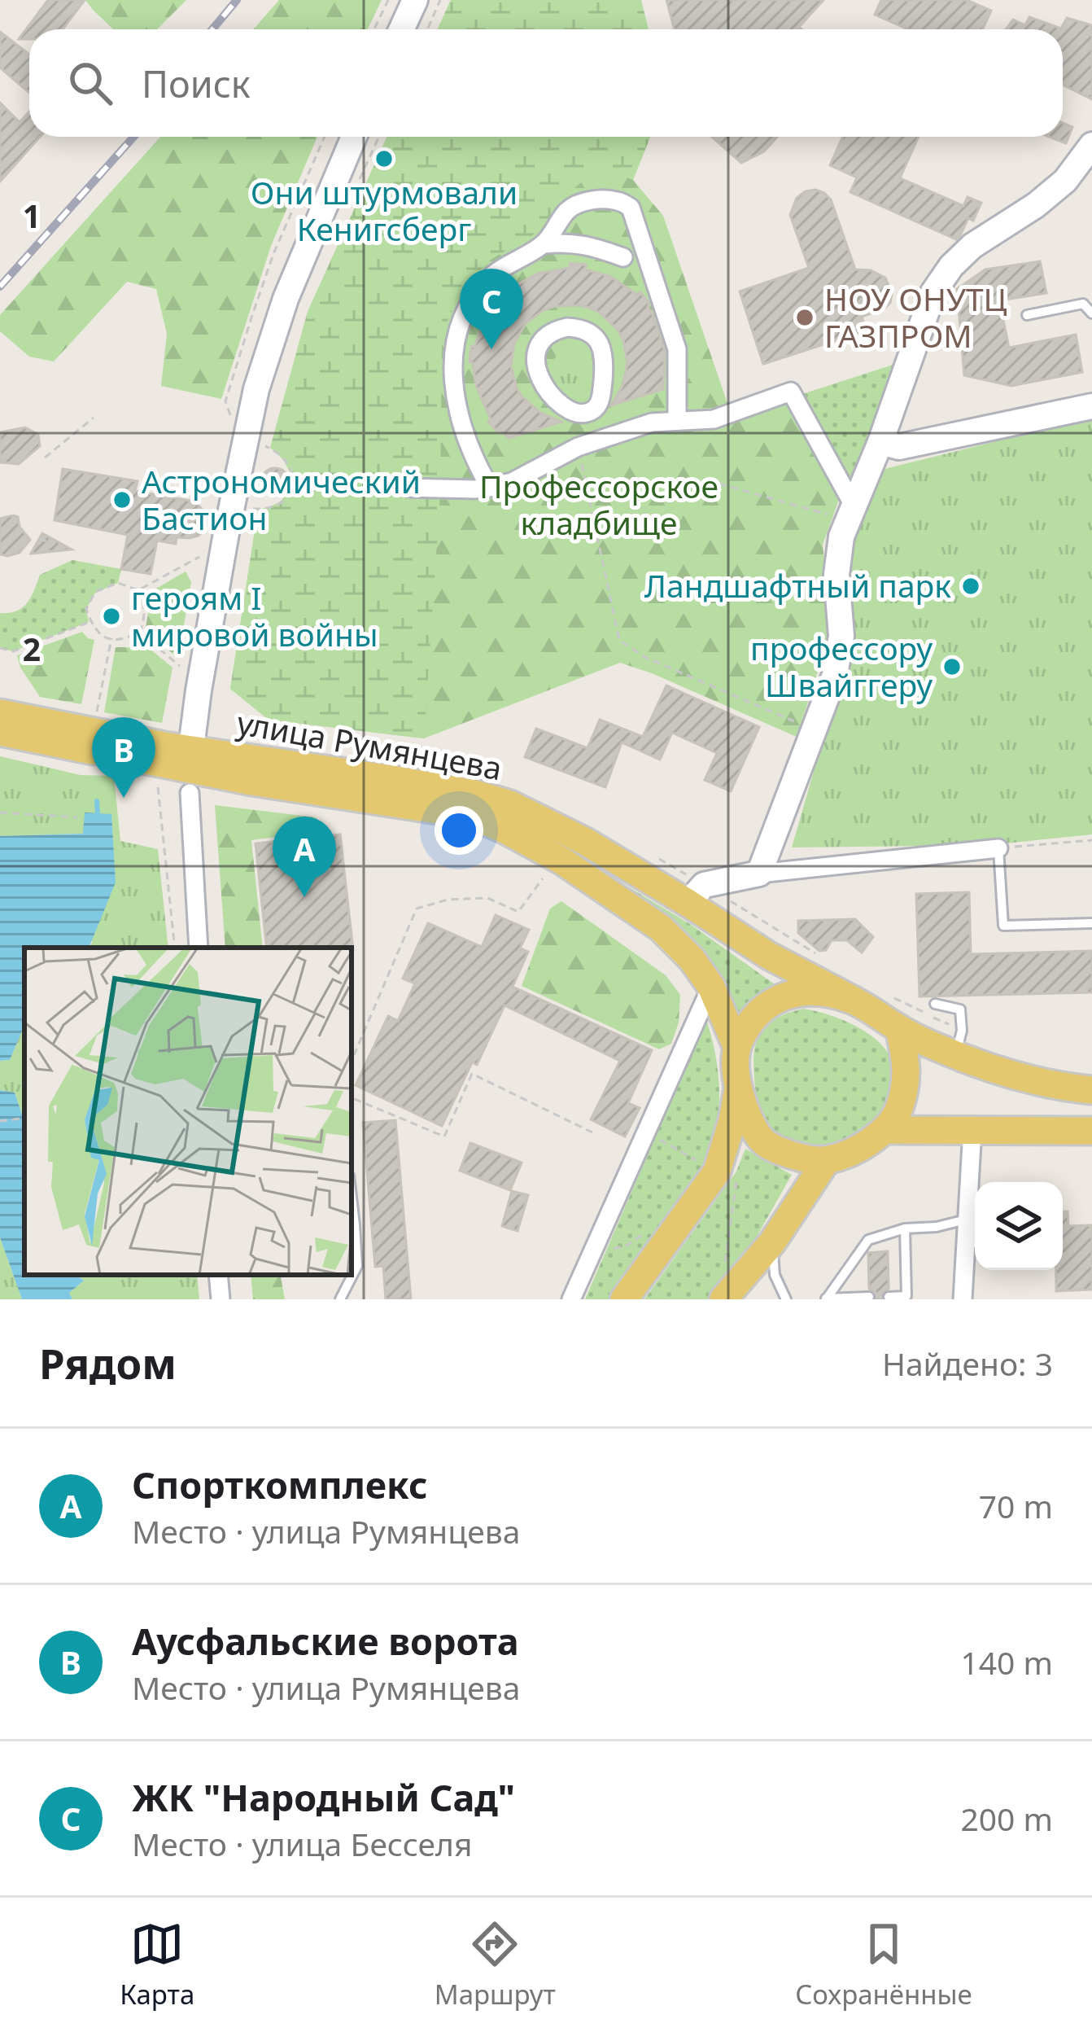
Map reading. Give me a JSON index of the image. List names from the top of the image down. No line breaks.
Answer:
{"streets":{"main road":["улица Румянцева"]},"parks":["Профессорское кладбище"],"places":["Они штурмовали Кенигсберг","НОУ ОНУТЦ ГАЗПРОМ","Астрономический Бастион","Ландшафтный парк","героям I мировой войны","профессору Швайггеру"],"page":{"search":"Поиск","pins":["C","B","A"],"heading":["Рядом","Найдено: 3"],"list":[{"mark":"A","name":"Спорткомплекс","note":"Место · улица Румянцева","value":"70 m"},{"mark":"B","name":"Аусфальские ворота","note":"Место · улица Румянцева","value":"140 m"},{"mark":"C","name":"ЖК \"Народный Сад\"","note":"Место · улица Бесселя","value":"200 m"}],"nav":["Карта","Маршрут","Сохранённые"]},"grid":{"rows":["1","2"]}}
